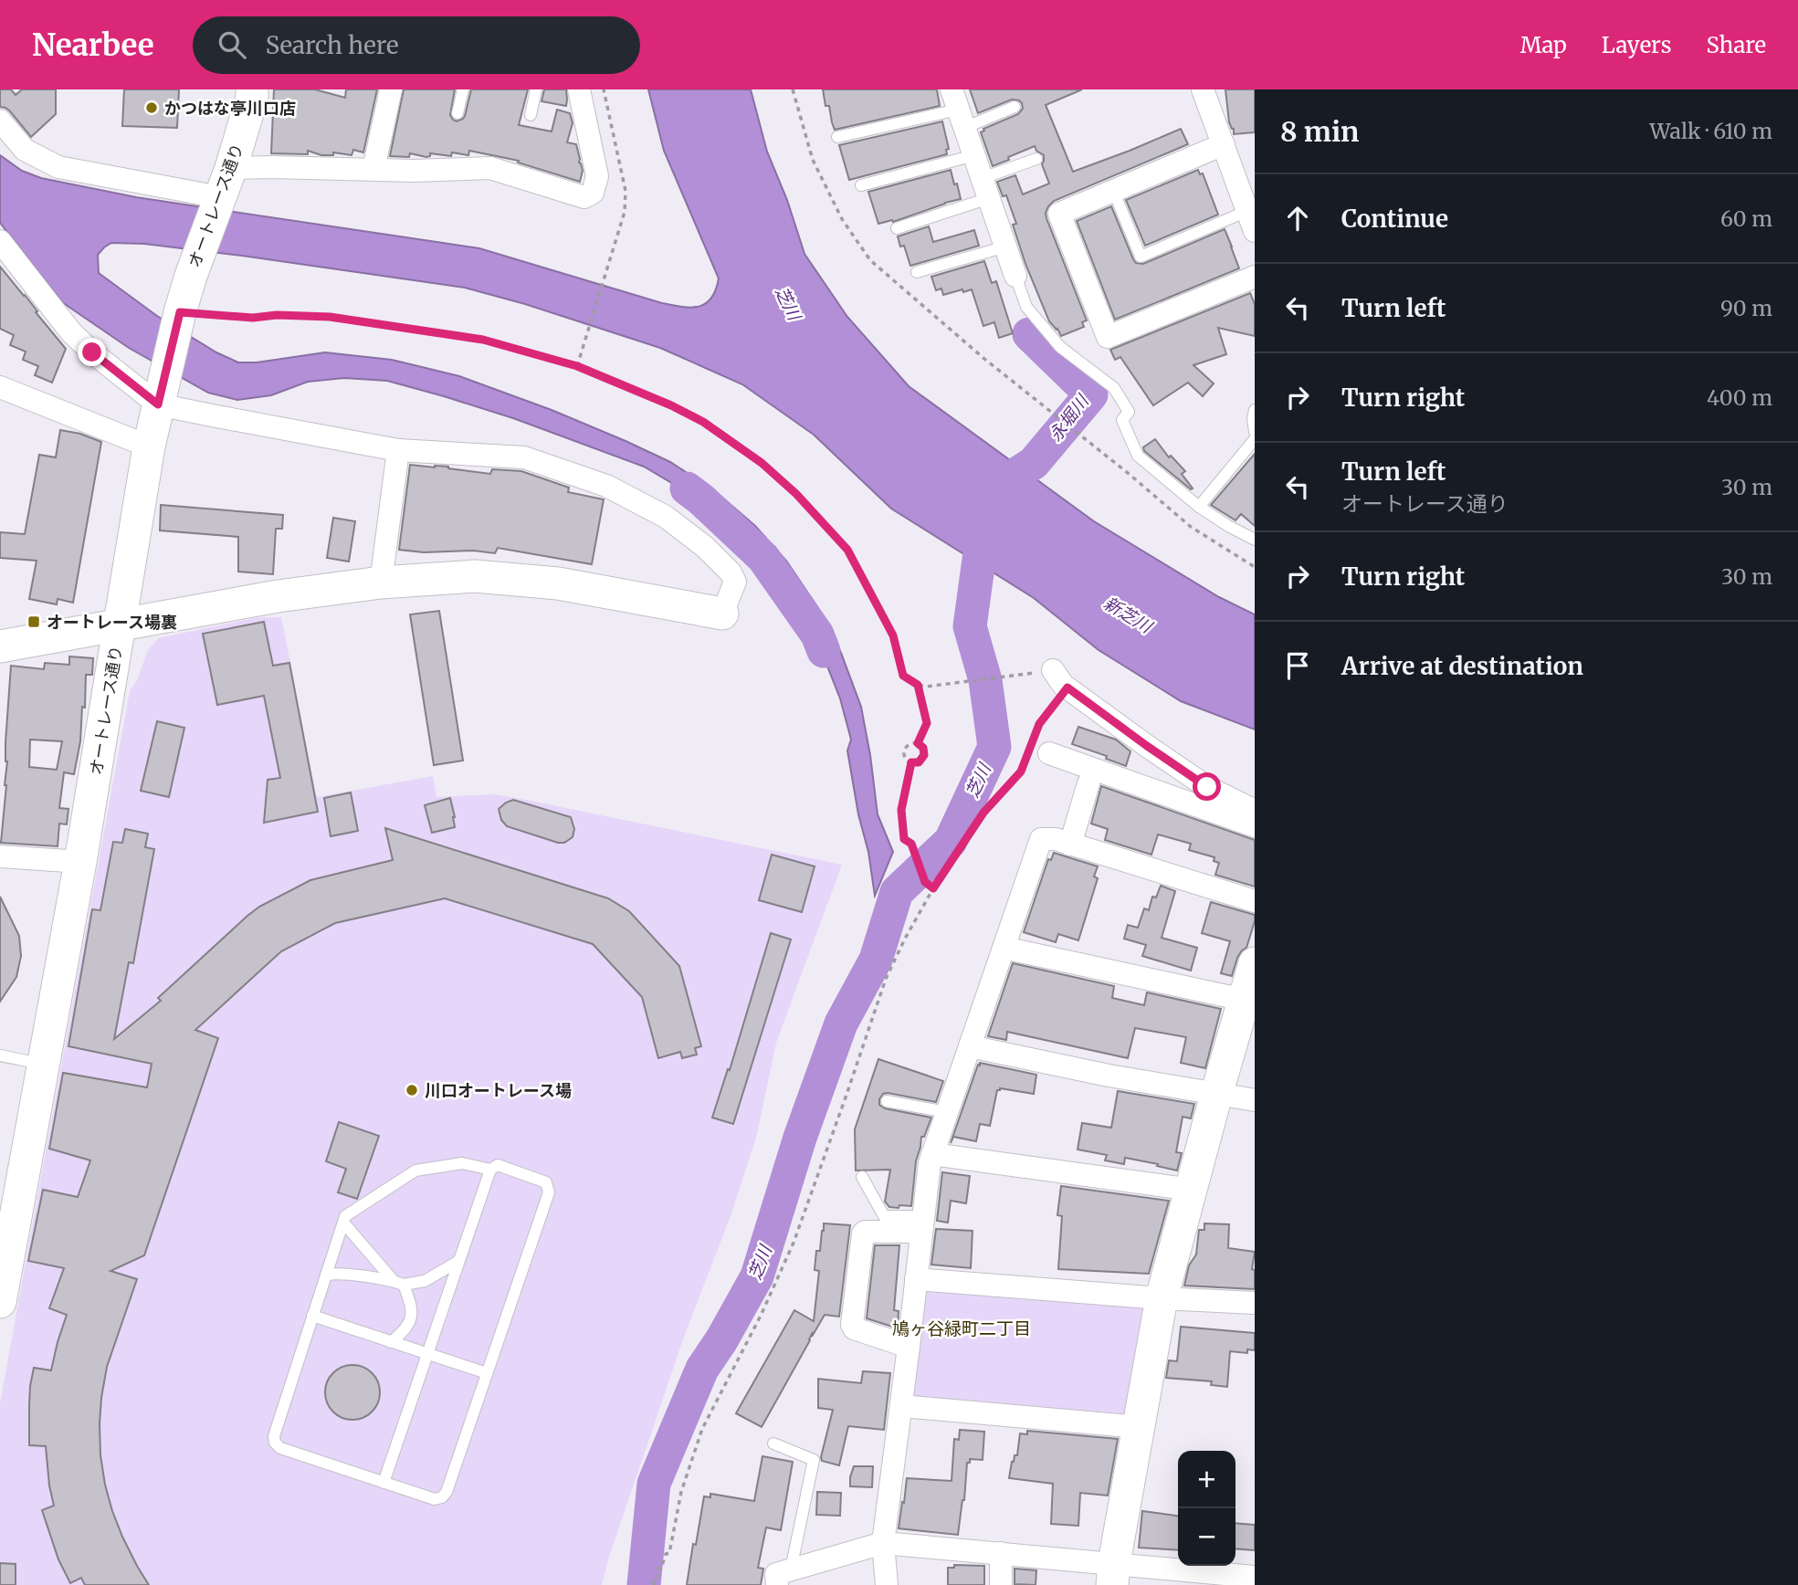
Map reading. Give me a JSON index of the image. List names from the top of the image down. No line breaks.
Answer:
{"streets":{"street":["オートレース通り"]},"districts":["鳩ヶ谷緑町二丁目"],"water":["芝川","永堀川","新芝川"],"places":{"other":["かつはな亭川口店","川口オートレース場"],"transit":["オートレース場裏"]},"page":{"header":"Nearbee","search":"Search here","nav":["Map","Layers","Share"],"heading":["8 min","Walk · 610 m"],"list":[["Continue","60 m"],["Turn left","90 m"],["Turn right","400 m"],["Turn left","オートレース通り","30 m"],["Turn right","30 m"],"Arrive at destination"],"map_buttons":["+","−"]}}
